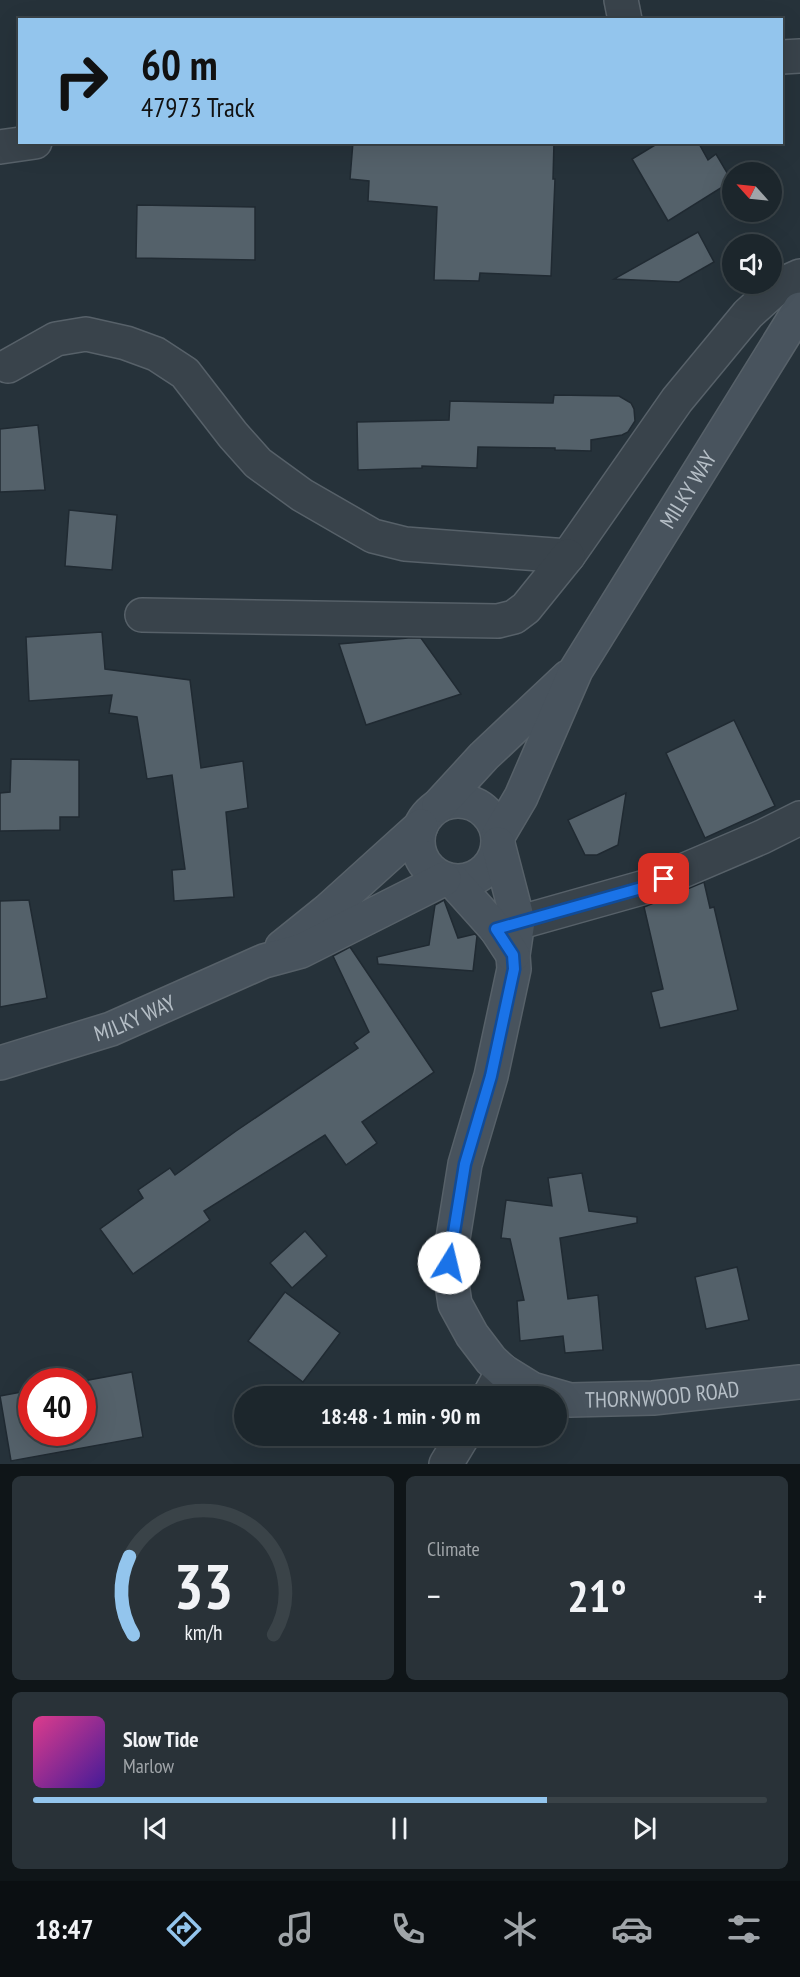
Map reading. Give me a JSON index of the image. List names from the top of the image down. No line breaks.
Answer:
{"streets":{"street":["MILKY WAY","THORNWOOD ROAD"]},"crossings":[["MILKY WAY","THORNWOOD ROAD"]],"north":"top left","page":{"turn":["60 m","47973 Track"],"limit":"40","trip":"18:48 · 1 min · 90 m","tile":"Climate","heat":["−","21°","+"],"song":["Slow Tide","Marlow"],"tabs":"18:47","gauge":["33","km/h"]}}
